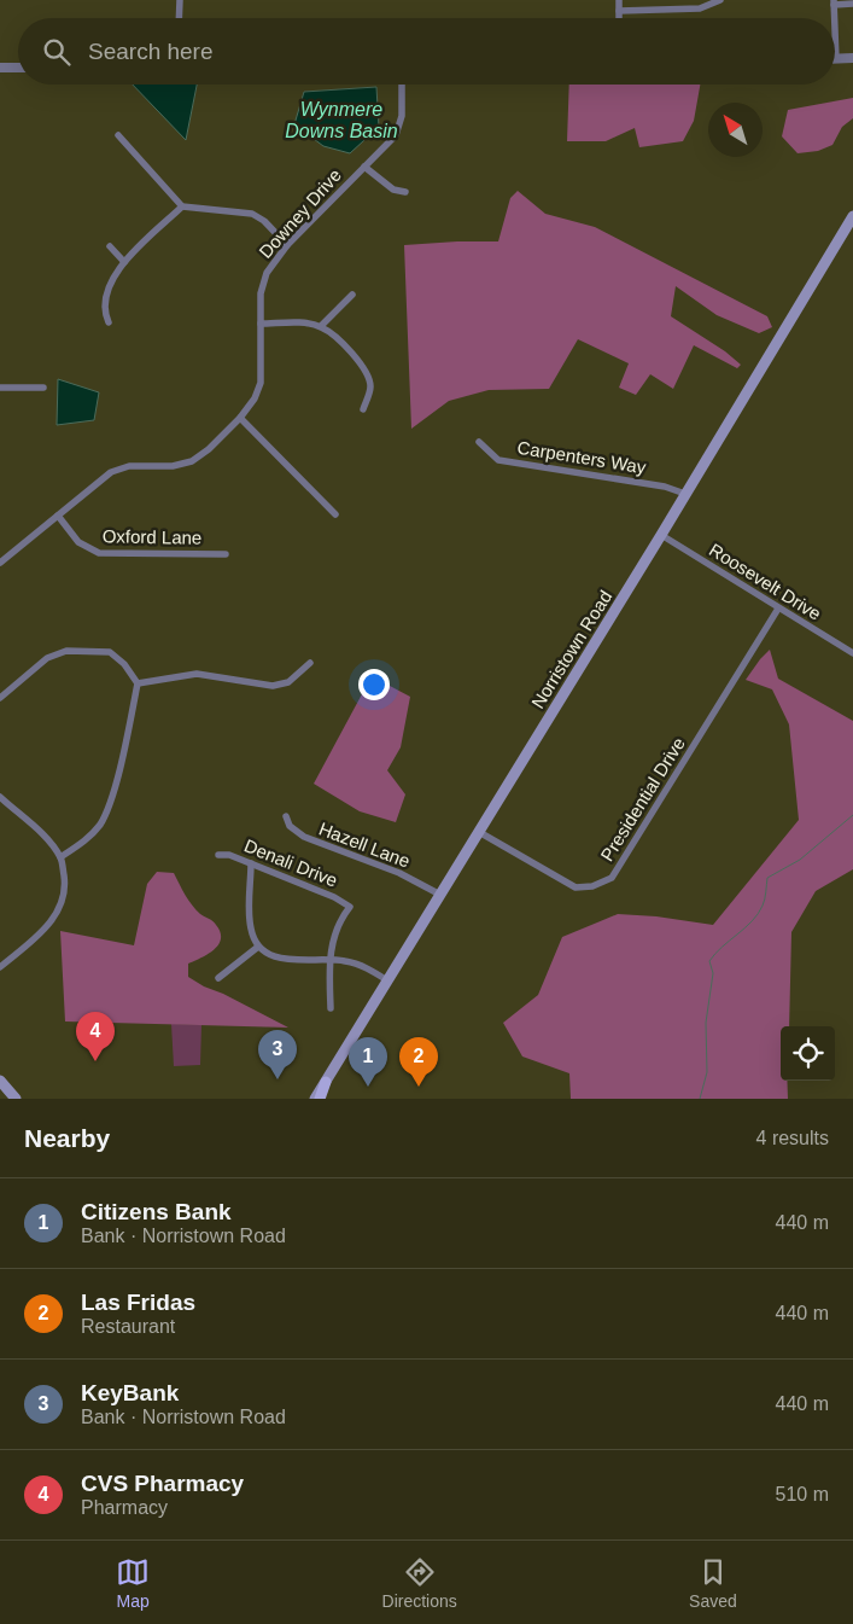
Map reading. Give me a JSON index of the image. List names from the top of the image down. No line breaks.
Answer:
{"streets":{"main road":["Norristown Road"],"street":["Downey Drive","Carpenters Way","Oxford Lane","Roosevelt Drive","Presidential Drive","Hazell Lane","Denali Drive"]},"crossings":[["Downey Drive","Oxford Lane"],["Carpenters Way","Norristown Road"],["Roosevelt Drive","Norristown Road"],["Roosevelt Drive","Presidential Drive"],["Norristown Road","Presidential Drive"],["Norristown Road","Hazell Lane"]],"water":["Wynmere Downs Basin"],"north":"top left","page":{"search":"Search here","pins":["4","3","1","2"],"heading":["Nearby","4 results"],"list":[{"mark":"1","name":"Citizens Bank","note":"Bank · Norristown Road","value":"440 m"},{"mark":"2","name":"Las Fridas","note":"Restaurant","value":"440 m"},{"mark":"3","name":"KeyBank","note":"Bank · Norristown Road","value":"440 m"},{"mark":"4","name":"CVS Pharmacy","note":"Pharmacy","value":"510 m"}],"nav":["Map","Directions","Saved"]}}
